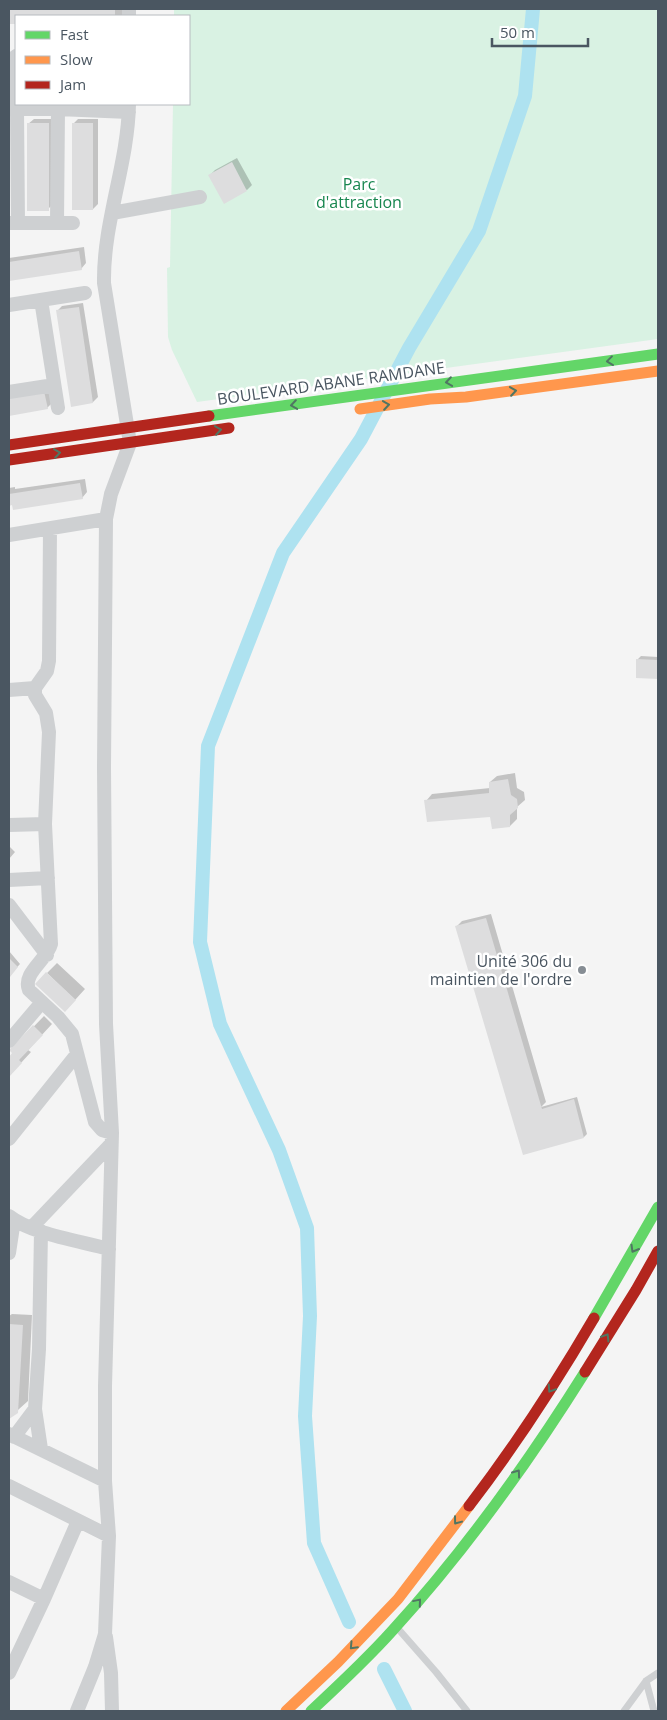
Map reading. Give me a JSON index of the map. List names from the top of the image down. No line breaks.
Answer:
{"streets":{"main road":["BOULEVARD ABANE RAMDANE"]},"parks":["Parc d'attraction"],"places":["Unité 306 du maintien de l'ordre"],"legend":["Fast","Slow","Jam"],"scale_bar":"50 m"}
